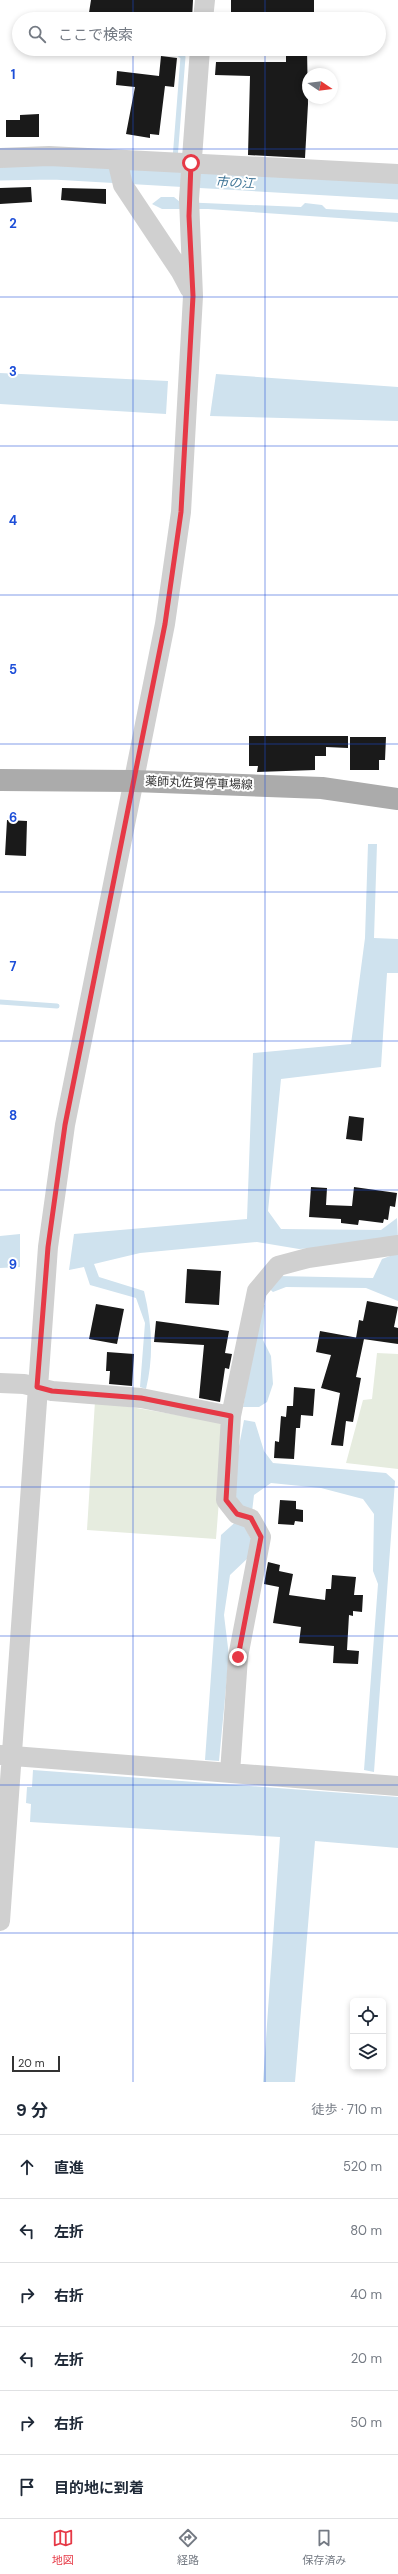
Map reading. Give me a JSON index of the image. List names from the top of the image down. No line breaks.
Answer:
{"streets":{"main road":["薬師丸佐賀停車場線"]},"water":["市の江"],"scale_bar":"20 m","north":"right","page":{"search":"ここで検索","scale":"20 m","heading":["9 分","徒歩 · 710 m"],"list":[["直進","520 m"],["左折","80 m"],["右折","40 m"],["左折","20 m"],["右折","50 m"],"目的地に到着"],"nav":["地図","経路","保存済み"]},"grid":{"rows":["1","2","3","4","5","6","7","8","9"]}}
